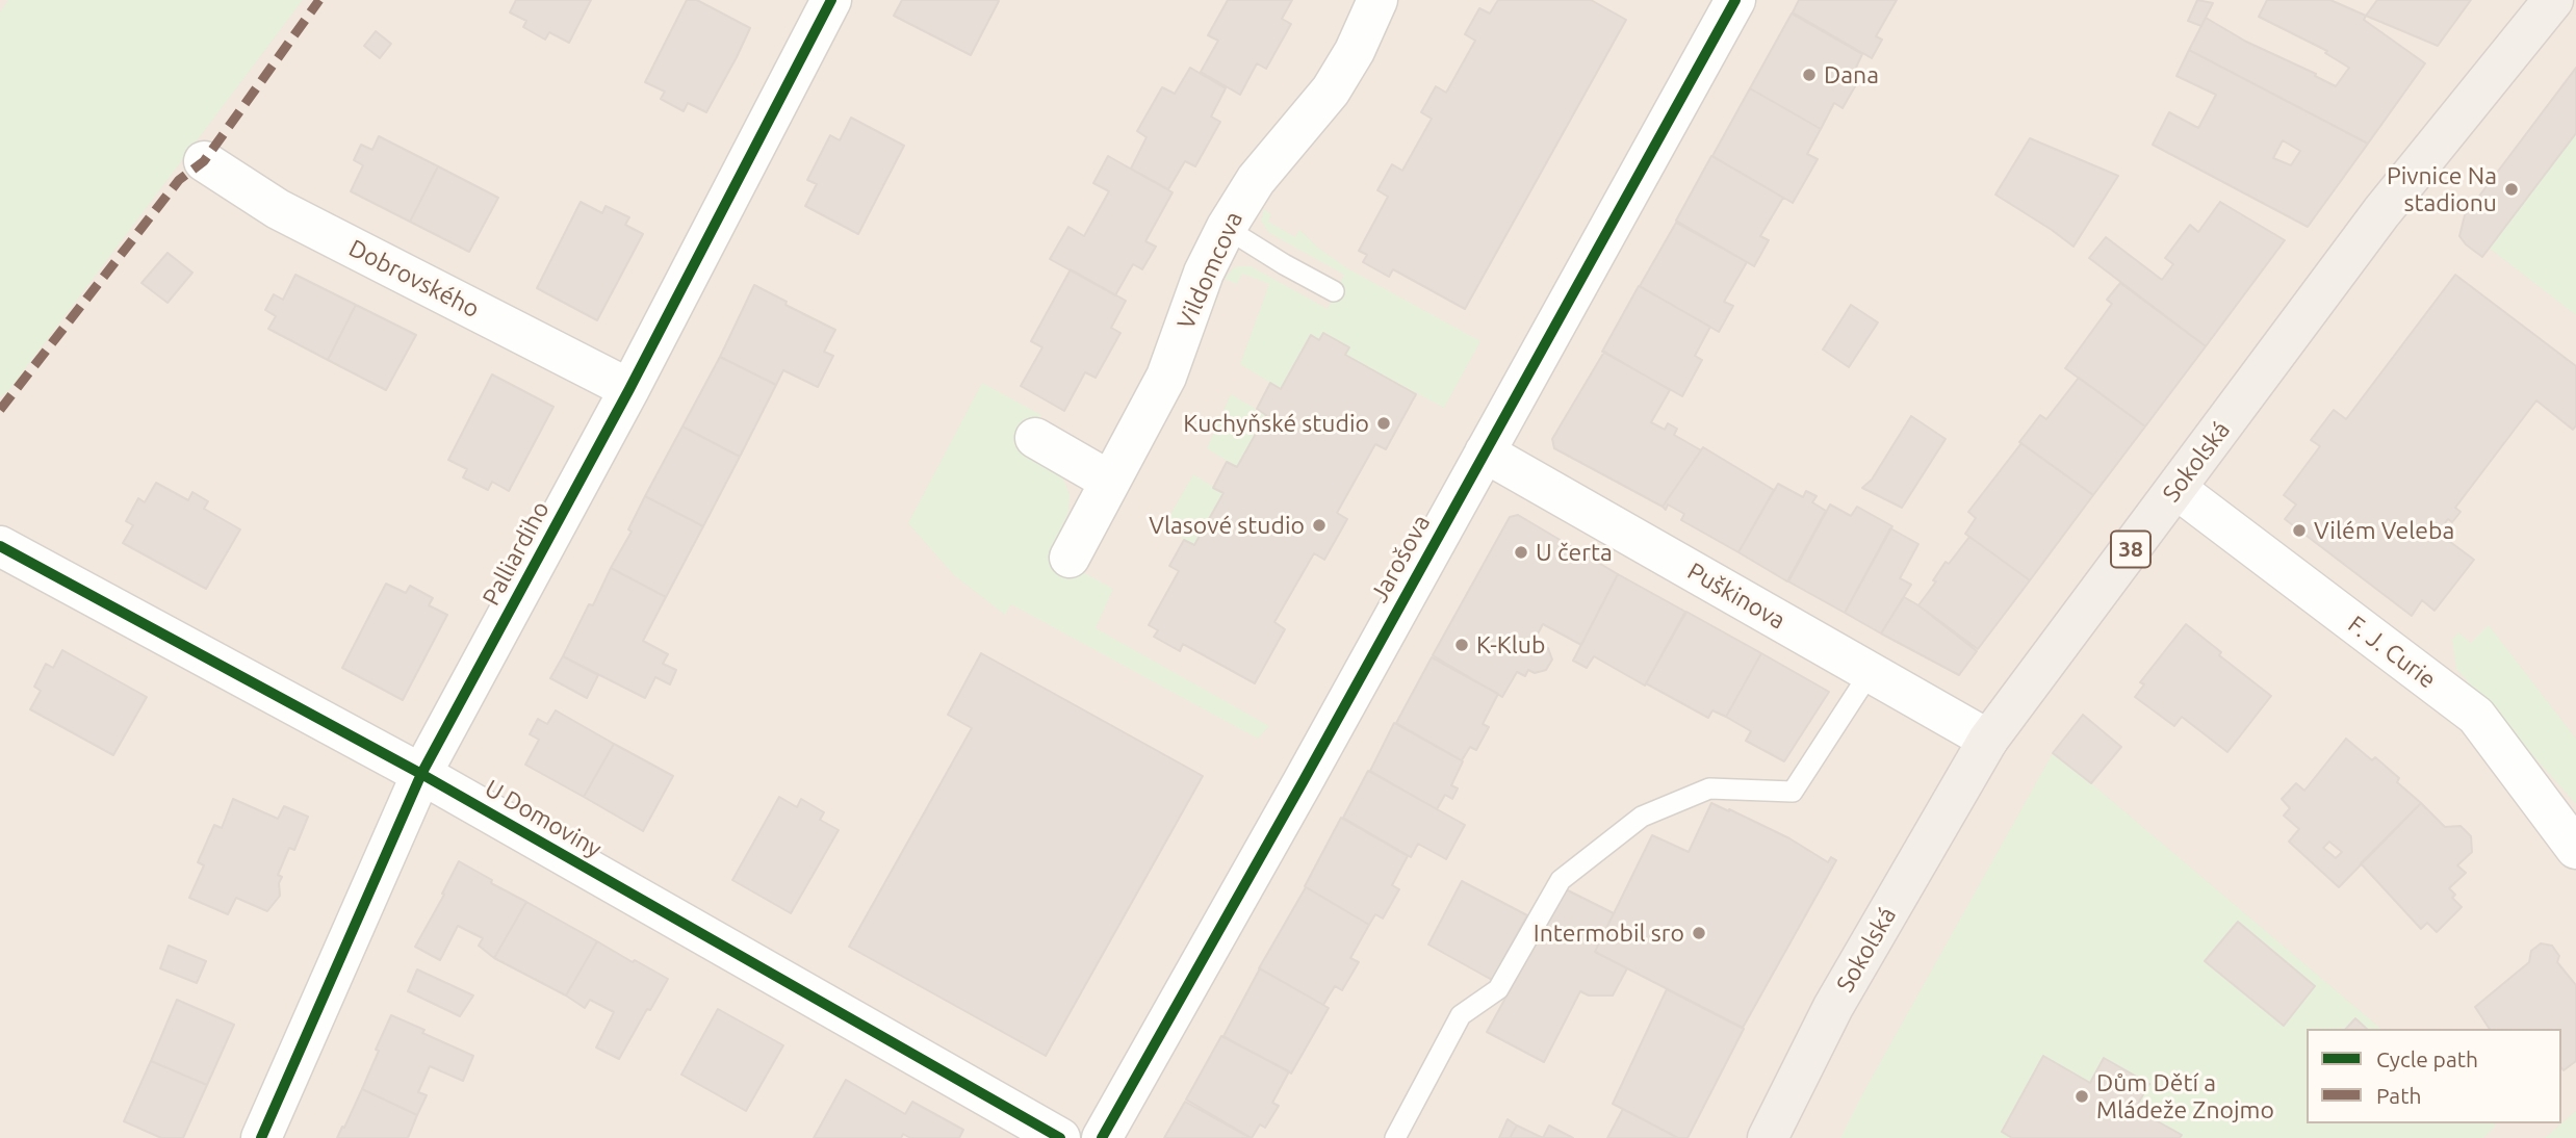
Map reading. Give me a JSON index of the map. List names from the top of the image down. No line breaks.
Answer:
{"streets":{"main road":["Sokolská","38"],"street":["Vildomcova","Dobrovského","Palliardiho","Jarošova","Puškinova","F. J. Curie","U Domoviny"]},"crossings":[["Dobrovského","Palliardiho"],["Sokolská","Puškinova"],["Sokolská","F. J. Curie"],["Palliardiho","U Domoviny"],["Jarošova","Puškinova"]],"places":["Dana","Pivnice Na stadionu","Kuchyňské studio","Vlasové studio","Vilém Veleba","U čerta","K-Klub","Intermobil sro","Dům Dětí a Mládeže Znojmo"],"legend":["Cycle path","Path"]}
